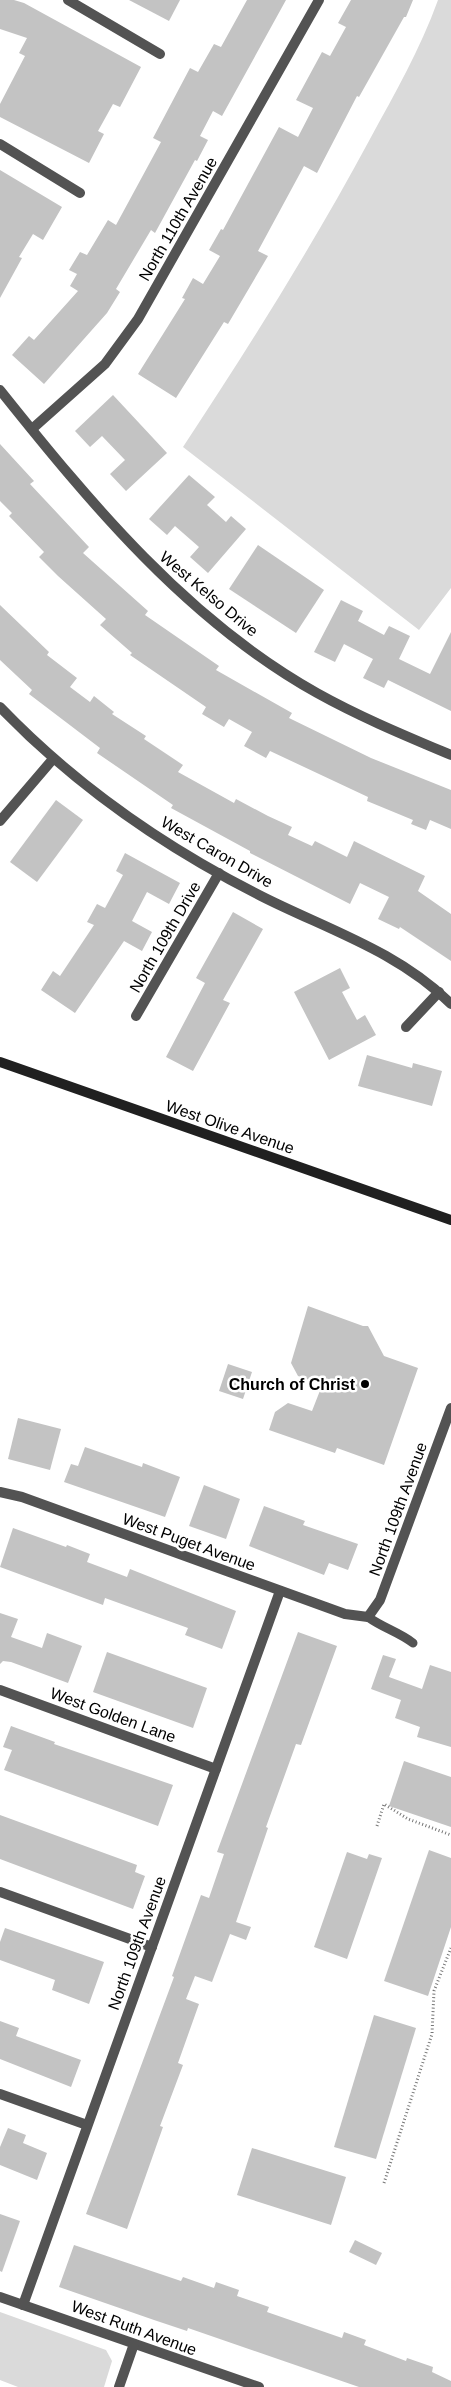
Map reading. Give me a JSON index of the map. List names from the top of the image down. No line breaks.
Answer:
{"streets":{"main road":["West Olive Avenue"],"street":["North 110th Avenue","West Kelso Drive","West Caron Drive","North 109th Drive","North 109th Avenue","West Puget Avenue","West Golden Lane","West Ruth Avenue"]},"crossings":[["North 110th Avenue","West Kelso Drive"],["West Caron Drive","North 109th Drive"],["North 109th Avenue","West Puget Avenue"],["North 109th Avenue","West Golden Lane"],["North 109th Avenue","West Ruth Avenue"]],"places":["Church of Christ"]}
